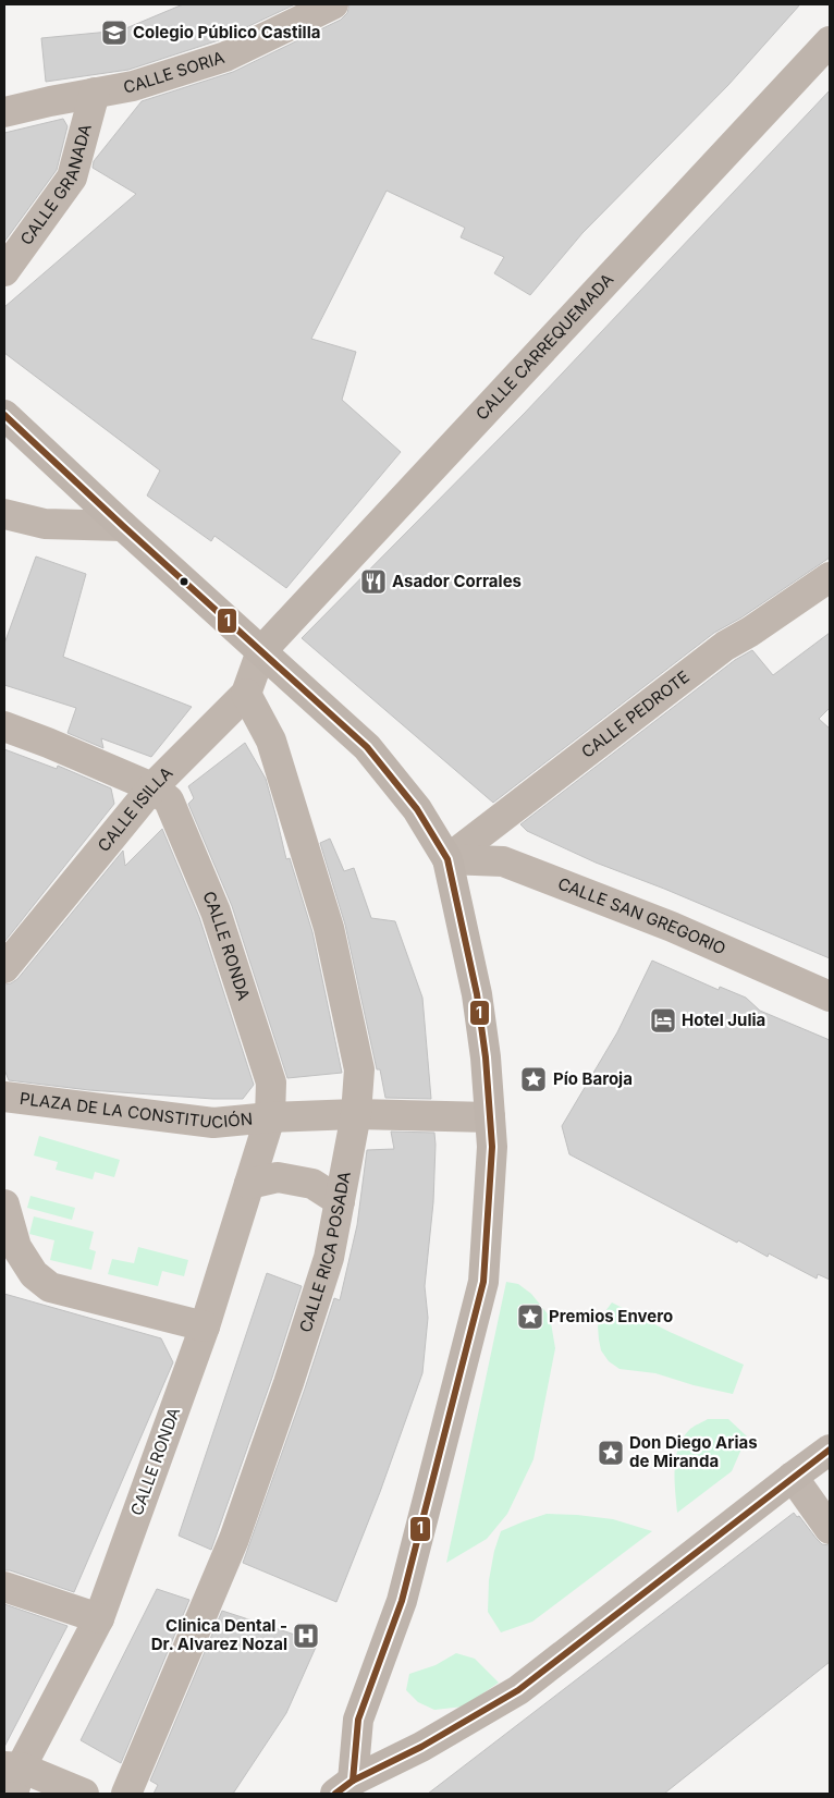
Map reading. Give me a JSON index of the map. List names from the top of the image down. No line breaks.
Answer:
{"streets":{"street":["CALLE SORIA","CALLE GRANADA","CALLE CARREQUEMADA","CALLE PEDROTE","CALLE ISILLA","CALLE SAN GREGORIO","CALLE RONDA","PLAZA DE LA CONSTITUCIÓN","CALLE RICA POSADA"]},"crossings":[["CALLE SORIA","CALLE GRANADA"],["CALLE CARREQUEMADA","CALLE ISILLA"],["CALLE PEDROTE","CALLE SAN GREGORIO"],["CALLE ISILLA","CALLE RONDA"],["CALLE ISILLA","CALLE RICA POSADA"],["CALLE RONDA","PLAZA DE LA CONSTITUCIÓN"]],"places":{"school or university":["Colegio Público Castilla"],"restaurant":["Asador Corrales"],"hotel":["Hotel Julia"],"place":["Pío Baroja","Premios Envero","Don Diego Arias de Miranda"],"hospital":["Clinica Dental - Dr. Alvarez Nozal"]},"lines":["transit line 1"]}
